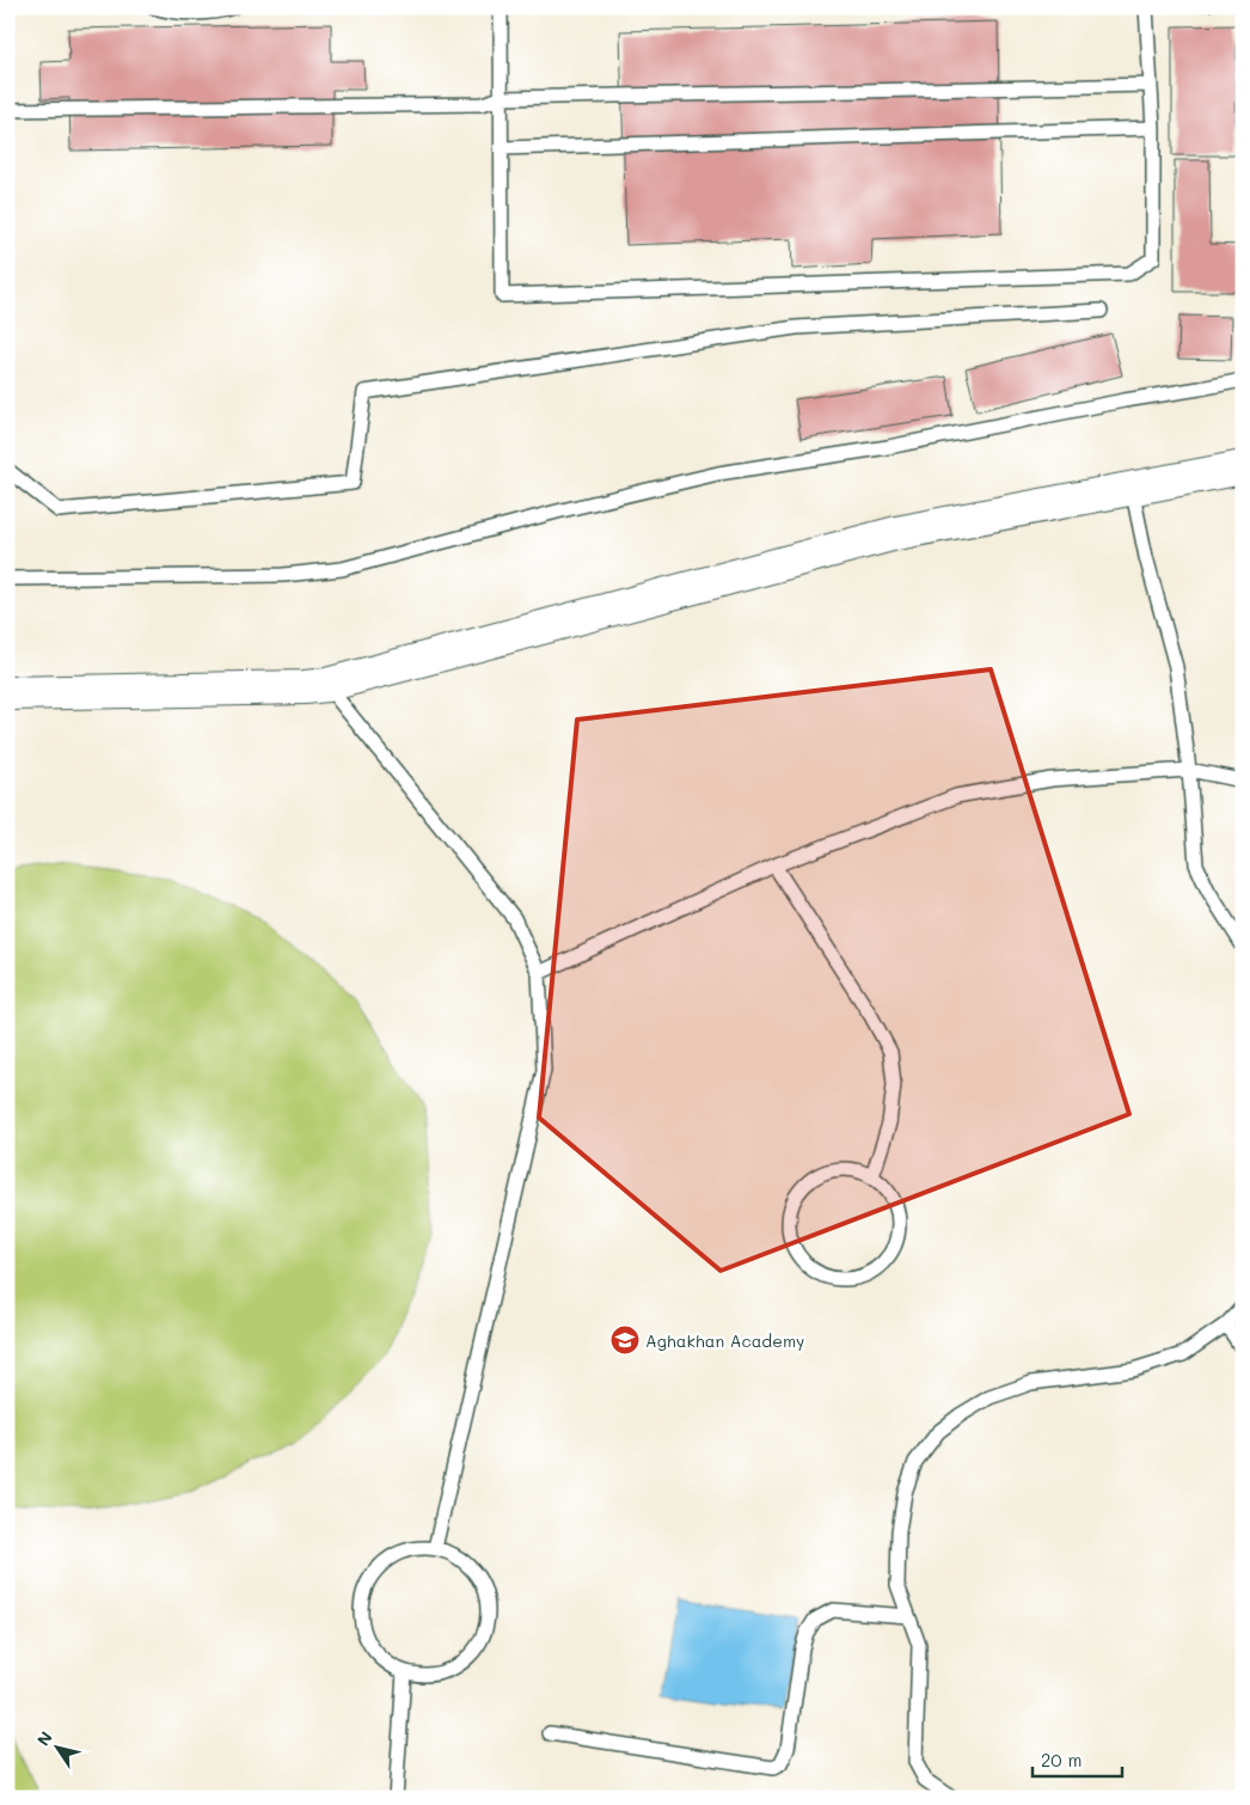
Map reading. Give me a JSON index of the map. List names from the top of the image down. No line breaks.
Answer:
{"places":{"school or university":["Aghakhan Academy"]},"scale_bar":"20 m","north":"top left"}
